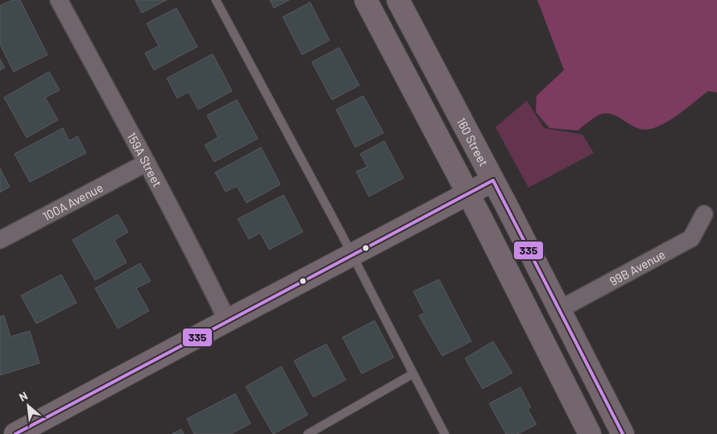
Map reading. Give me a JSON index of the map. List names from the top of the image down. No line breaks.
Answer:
{"streets":{"main road":["160 Street"],"street":["159A Street","100A Avenue","99B Avenue"]},"crossings":[["160 Street","99B Avenue"],["159A Street","100A Avenue"]],"lines":["transit line 335"],"north":"top left"}
